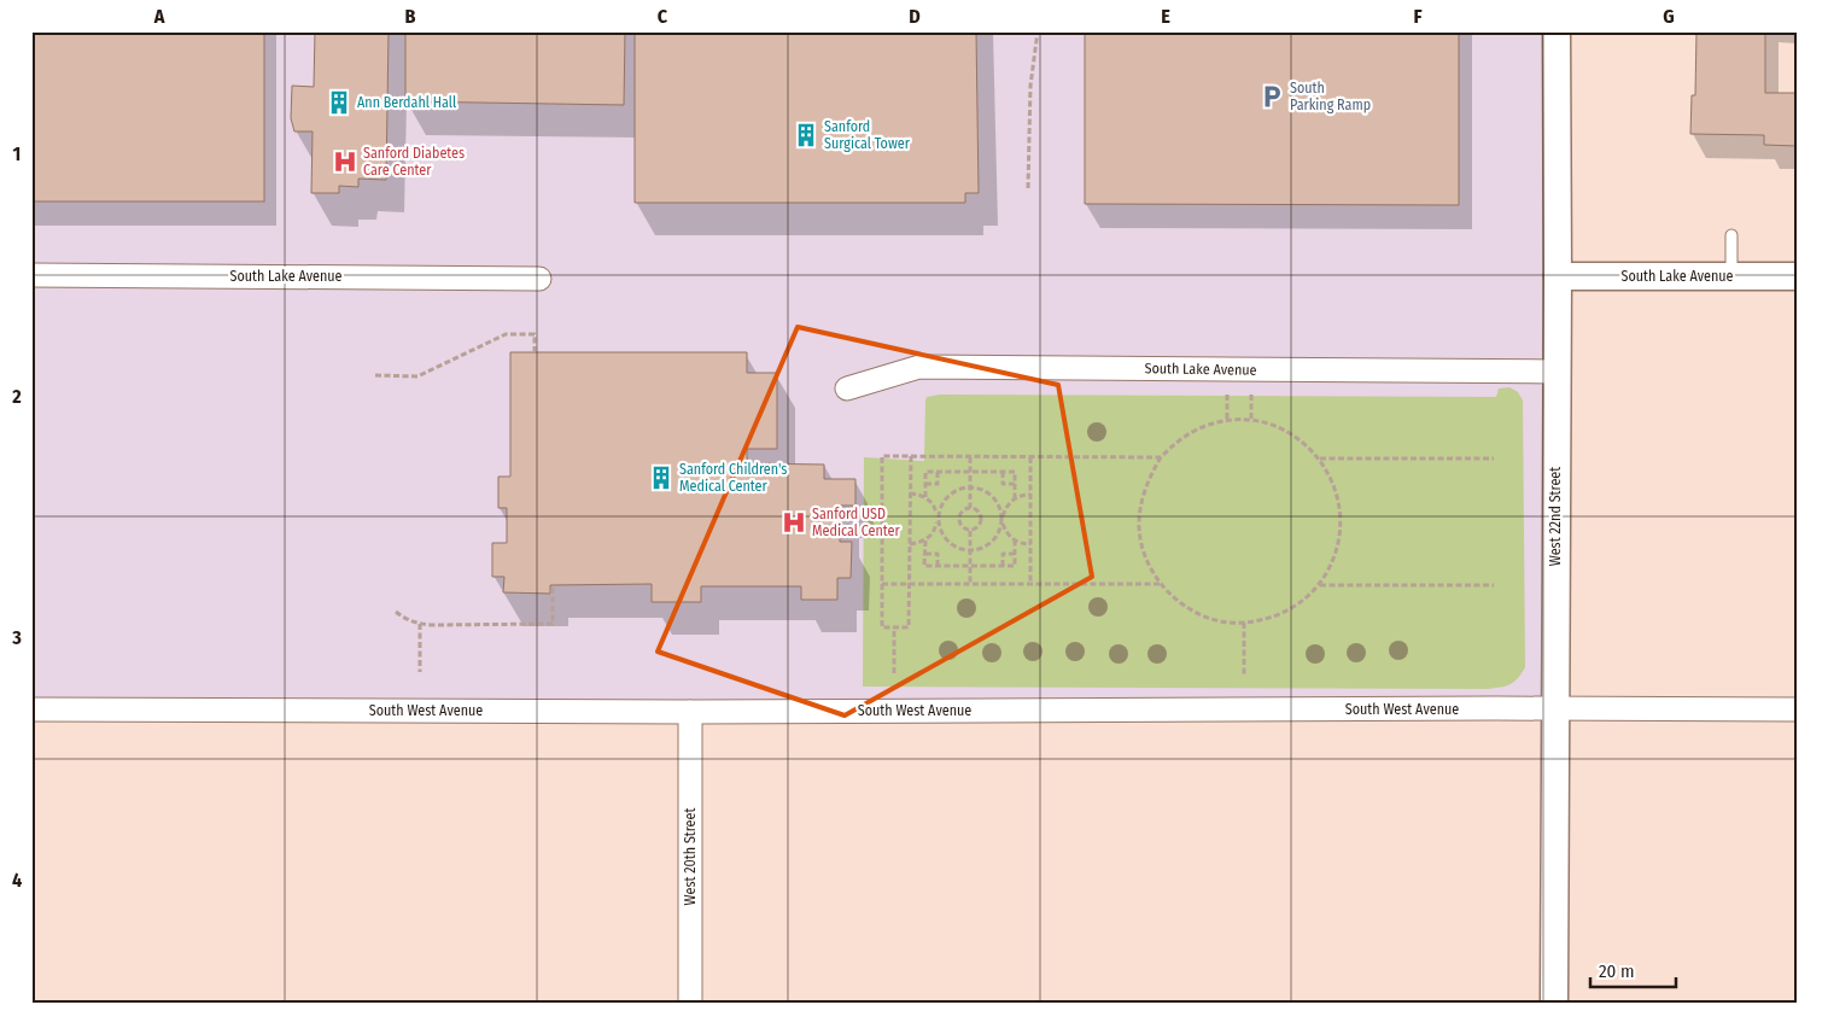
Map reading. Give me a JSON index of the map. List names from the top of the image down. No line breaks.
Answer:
{"streets":{"street":["South Lake Avenue","West 22nd Street","South West Avenue","West 20th Street"]},"crossings":[["South Lake Avenue","West 22nd Street"],["West 22nd Street","South West Avenue"],["South West Avenue","West 20th Street"]],"places":{"parking":["South Parking Ramp"],"building":["Ann Berdahl Hall","Sanford Surgical Tower","Sanford Children's Medical Center"],"hospital":["Sanford Diabetes Care Center","Sanford USD Medical Center"]},"scale_bar":"20 m","grid":{"columns":["A","B","C","D","E","F","G"],"rows":["1","2","3","4"]}}
